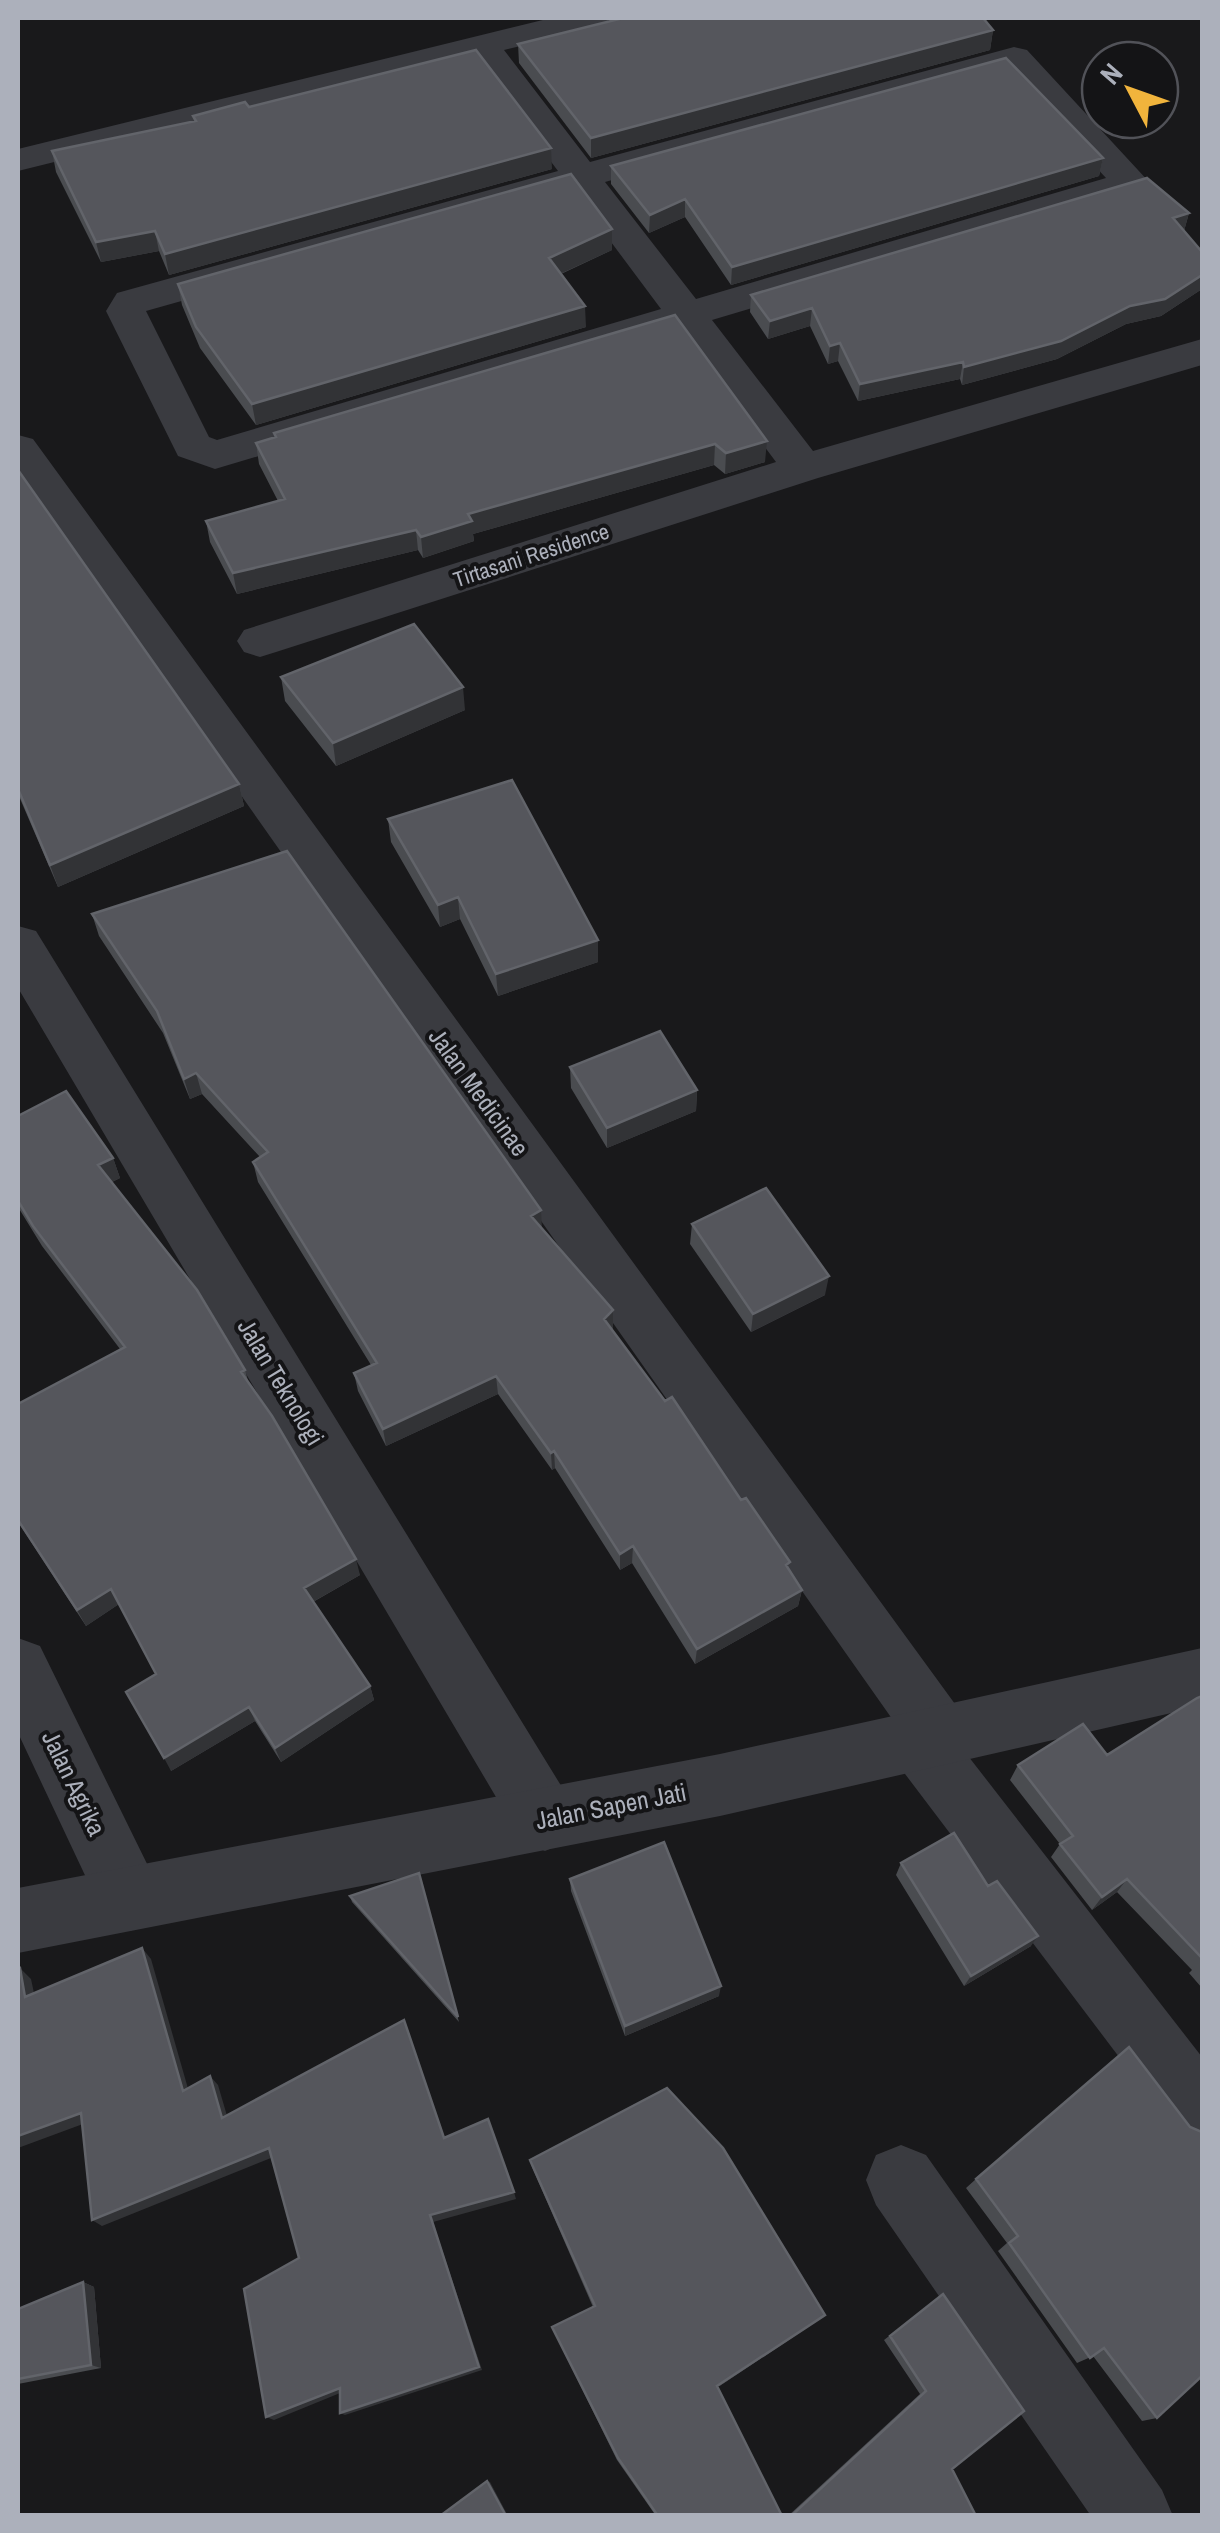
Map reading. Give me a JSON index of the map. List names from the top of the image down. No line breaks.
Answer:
{"streets":{"street":["Tirtasani Residence","Jalan Medicinae","Jalan Teknologi","Jalan Agrika","Jalan Sapen Jati"]},"crossings":[["Jalan Medicinae","Jalan Sapen Jati"],["Jalan Teknologi","Jalan Sapen Jati"],["Jalan Agrika","Jalan Sapen Jati"]],"north":"top left"}
